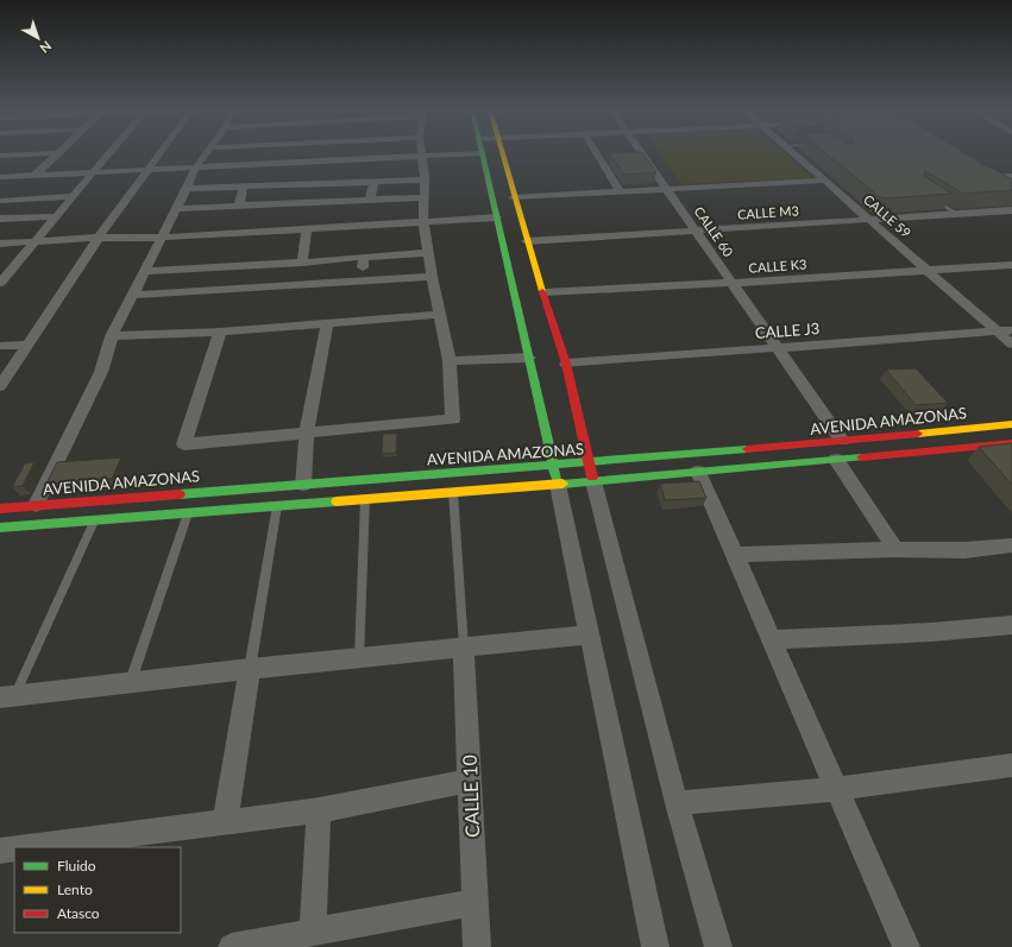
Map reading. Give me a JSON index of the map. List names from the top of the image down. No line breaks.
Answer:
{"streets":{"street":["CALLE M3","CALLE 59","CALLE 60","CALLE K3","CALLE J3","AVENIDA AMAZONAS","CALLE 10"]},"crossings":[["CALLE M3","CALLE 59"],["CALLE M3","CALLE 60"],["CALLE 59","CALLE K3"],["CALLE 59","CALLE J3"],["CALLE 60","CALLE K3"],["CALLE 60","CALLE J3"],["CALLE 60","AVENIDA AMAZONAS"]],"legend":["Fluido","Lento","Atasco"],"north":"bottom right"}
